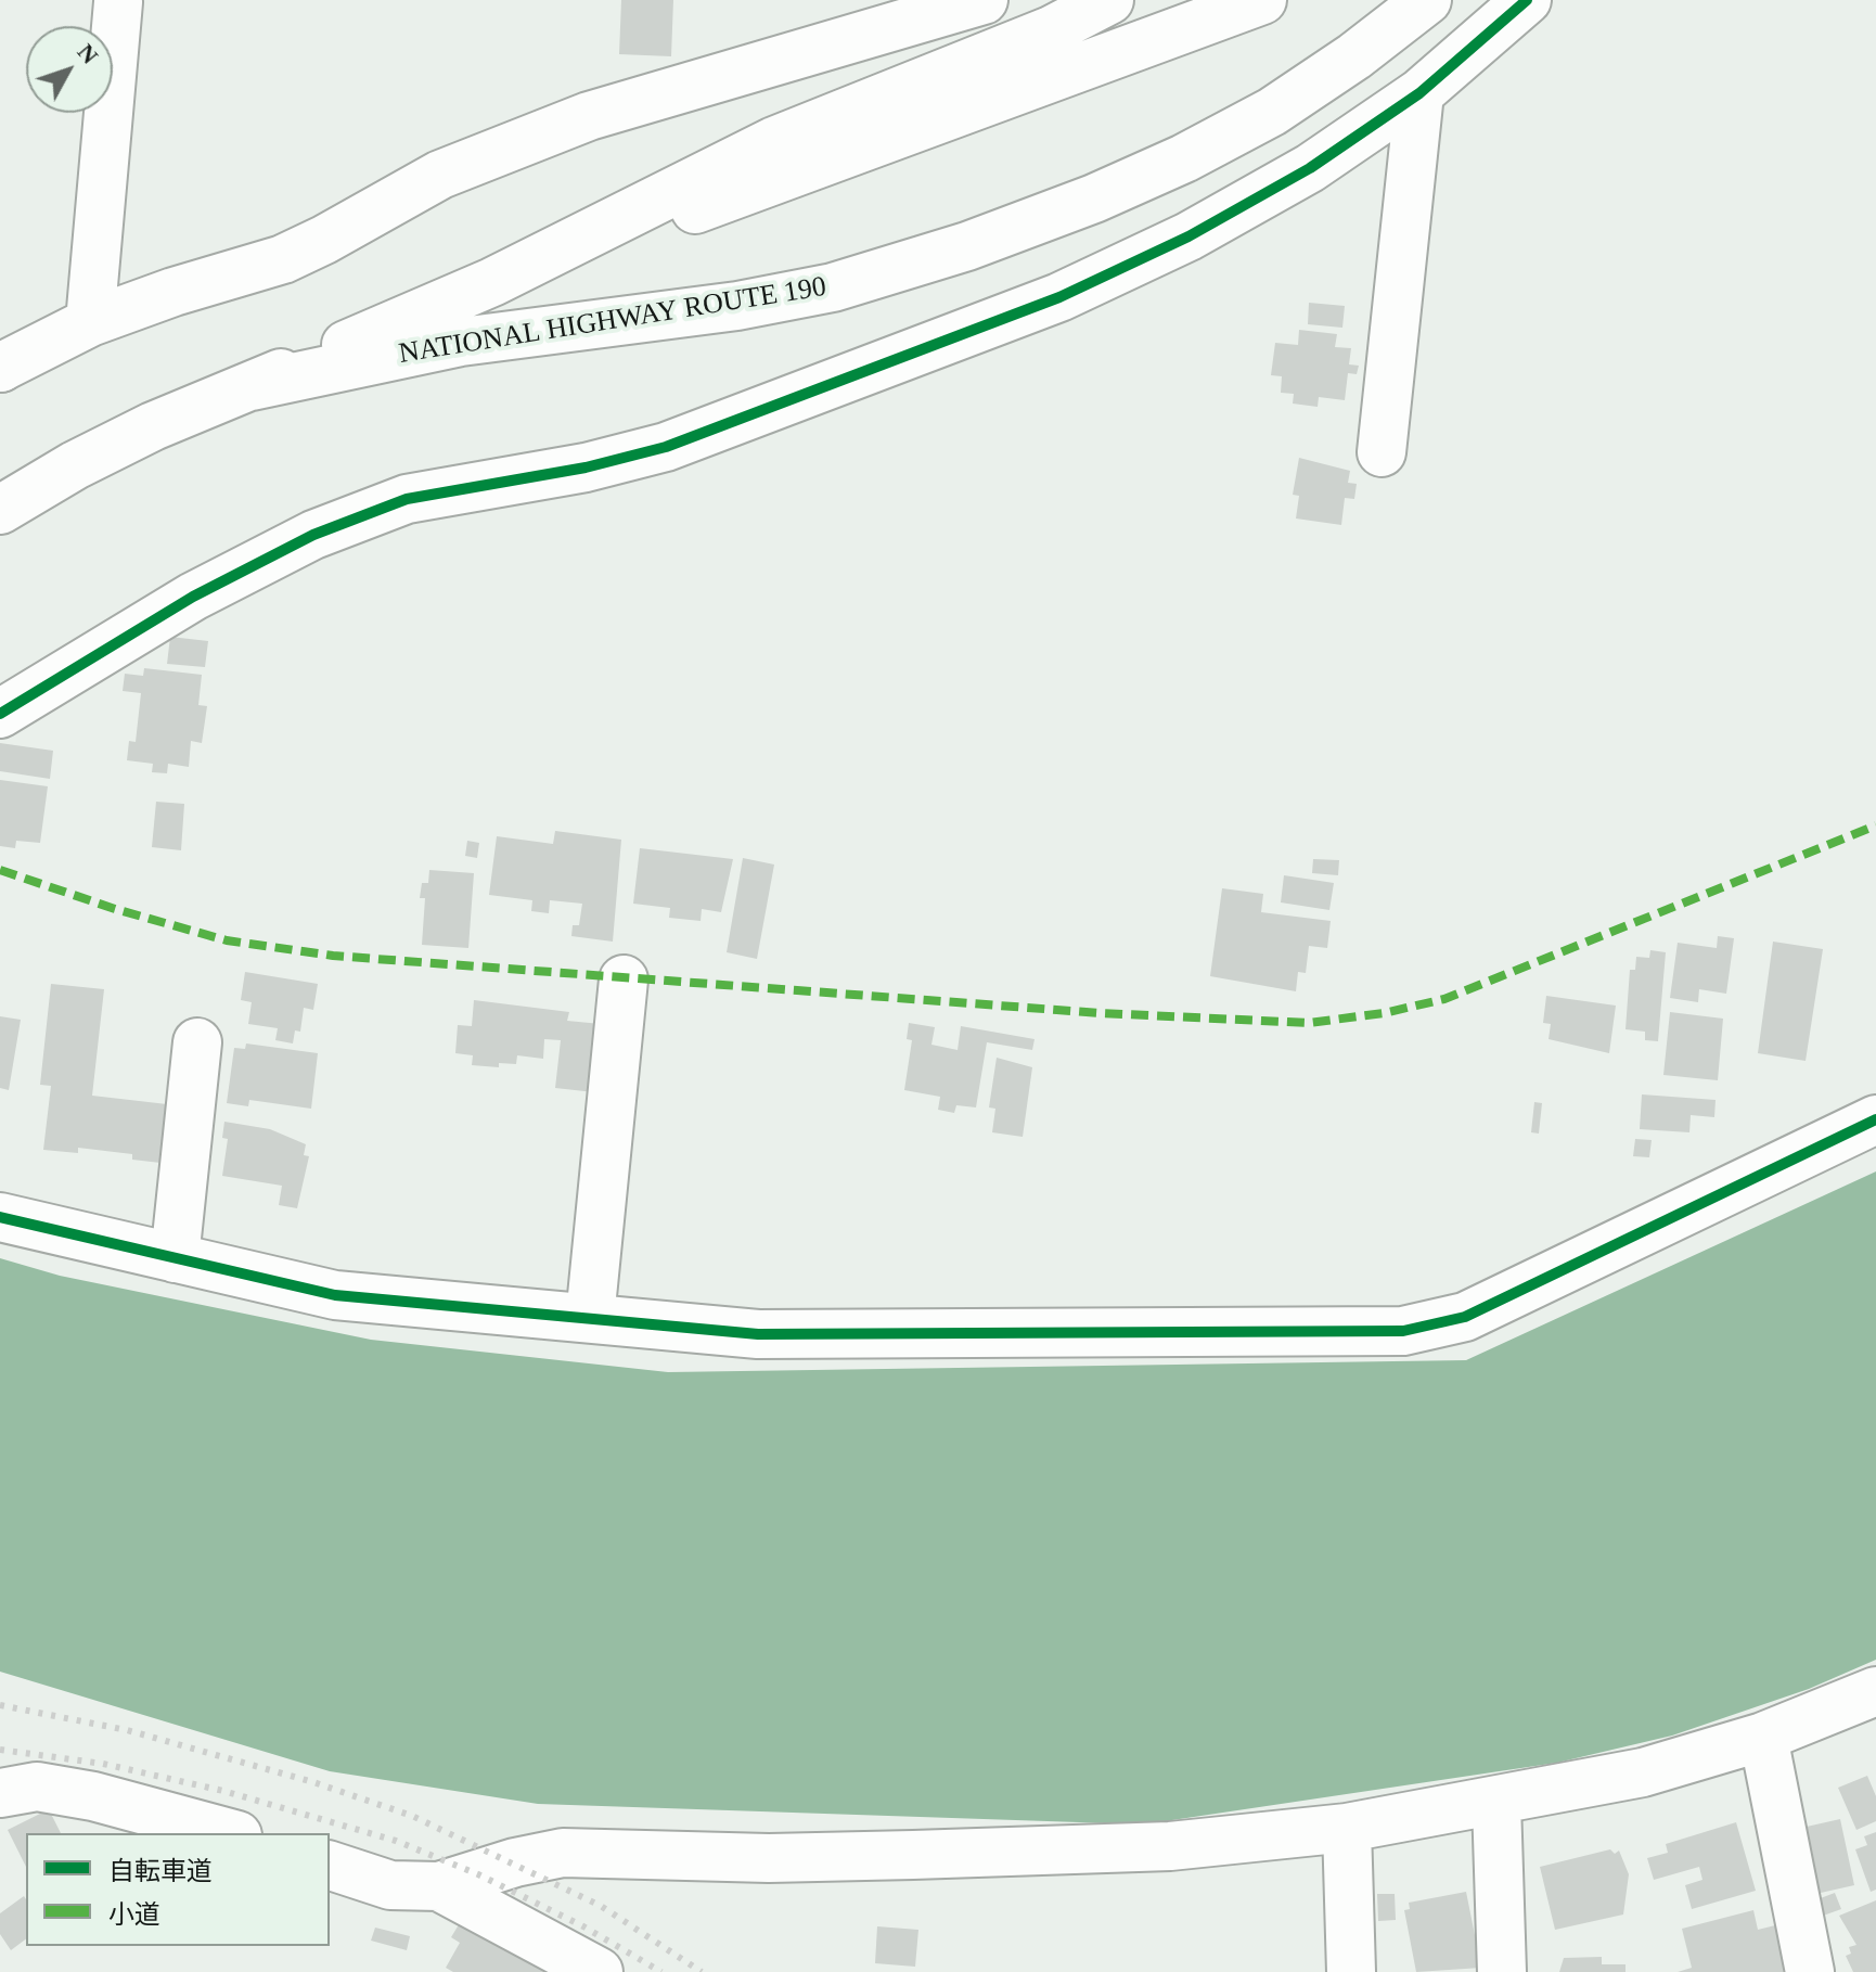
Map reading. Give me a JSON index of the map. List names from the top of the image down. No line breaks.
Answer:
{"streets":{"main road":["NATIONAL HIGHWAY ROUTE 190"]},"legend":["自転車道","小道"],"north":"top right"}
